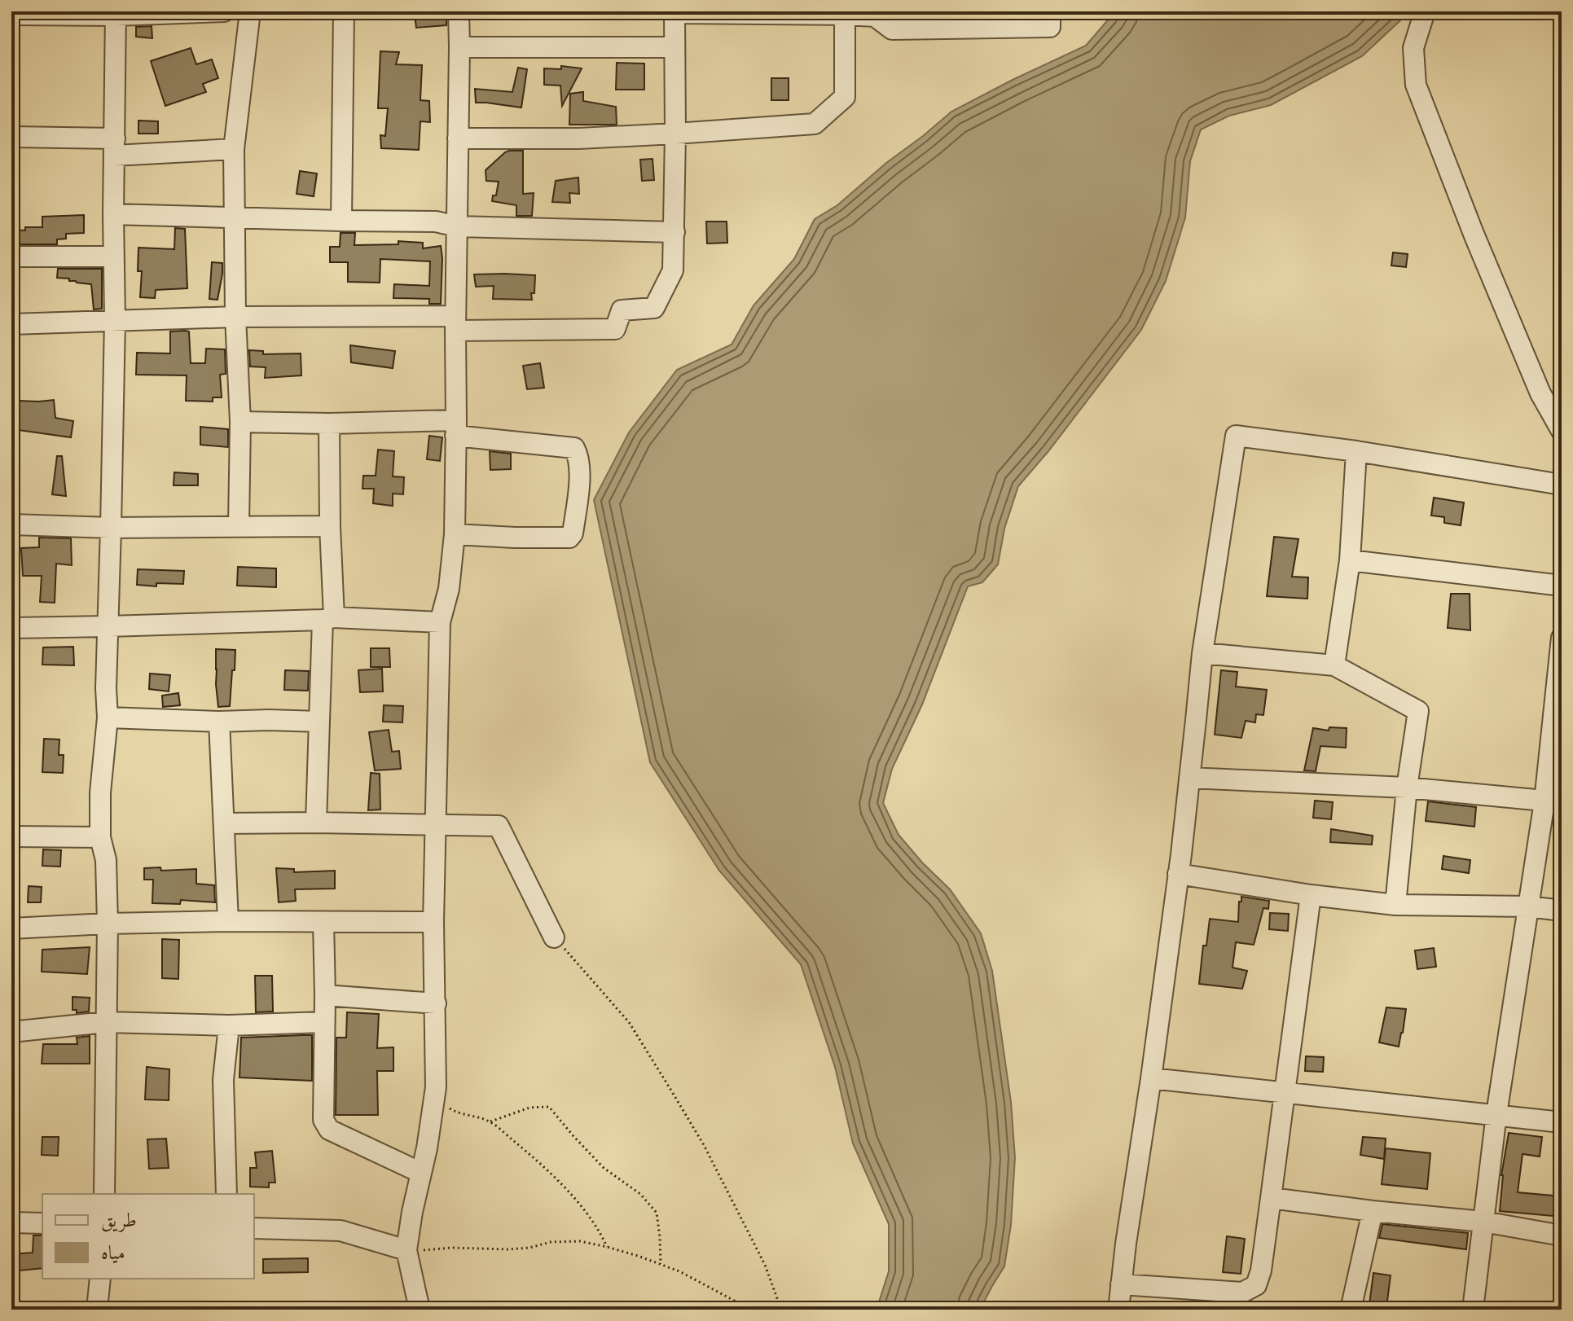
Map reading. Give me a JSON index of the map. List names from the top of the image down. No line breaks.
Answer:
{"legend":["طريق","مياه"]}
